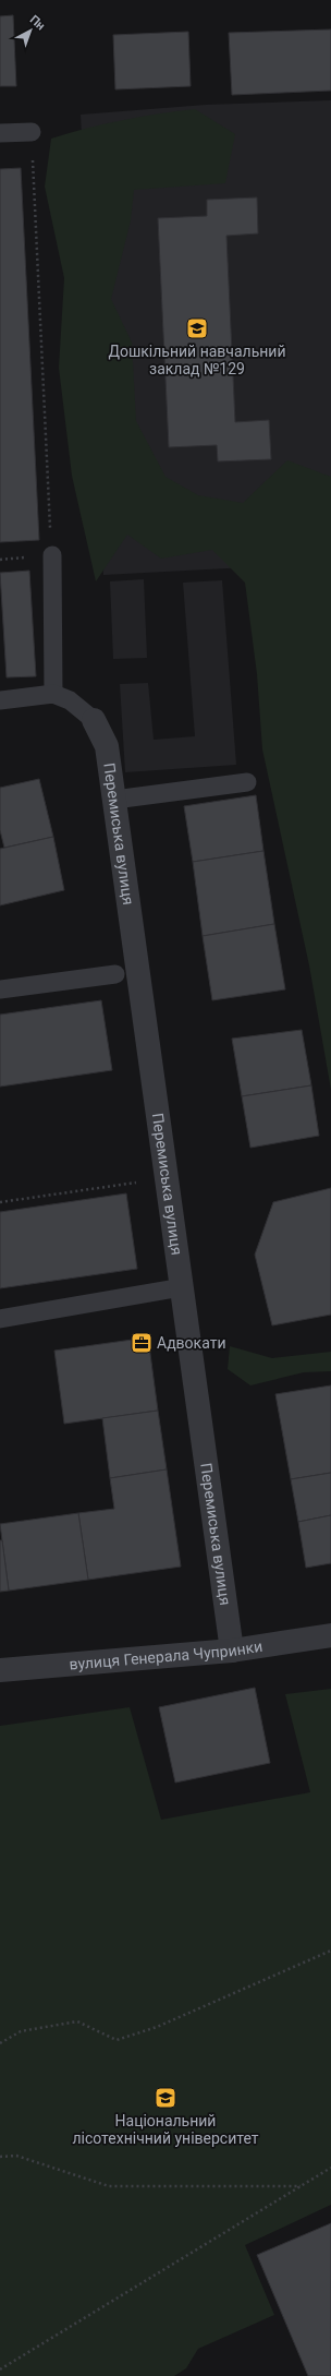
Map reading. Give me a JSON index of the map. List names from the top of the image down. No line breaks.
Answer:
{"streets":{"street":["Перемиська вулиця","вулиця Генерала Чупринки"]},"crossings":[["Перемиська вулиця","вулиця Генерала Чупринки"]],"places":{"school or university":["Дошкільний навчальний заклад №129","Національний лісотехнічний університет"],"office":["Адвокати"]},"north":"top right"}
